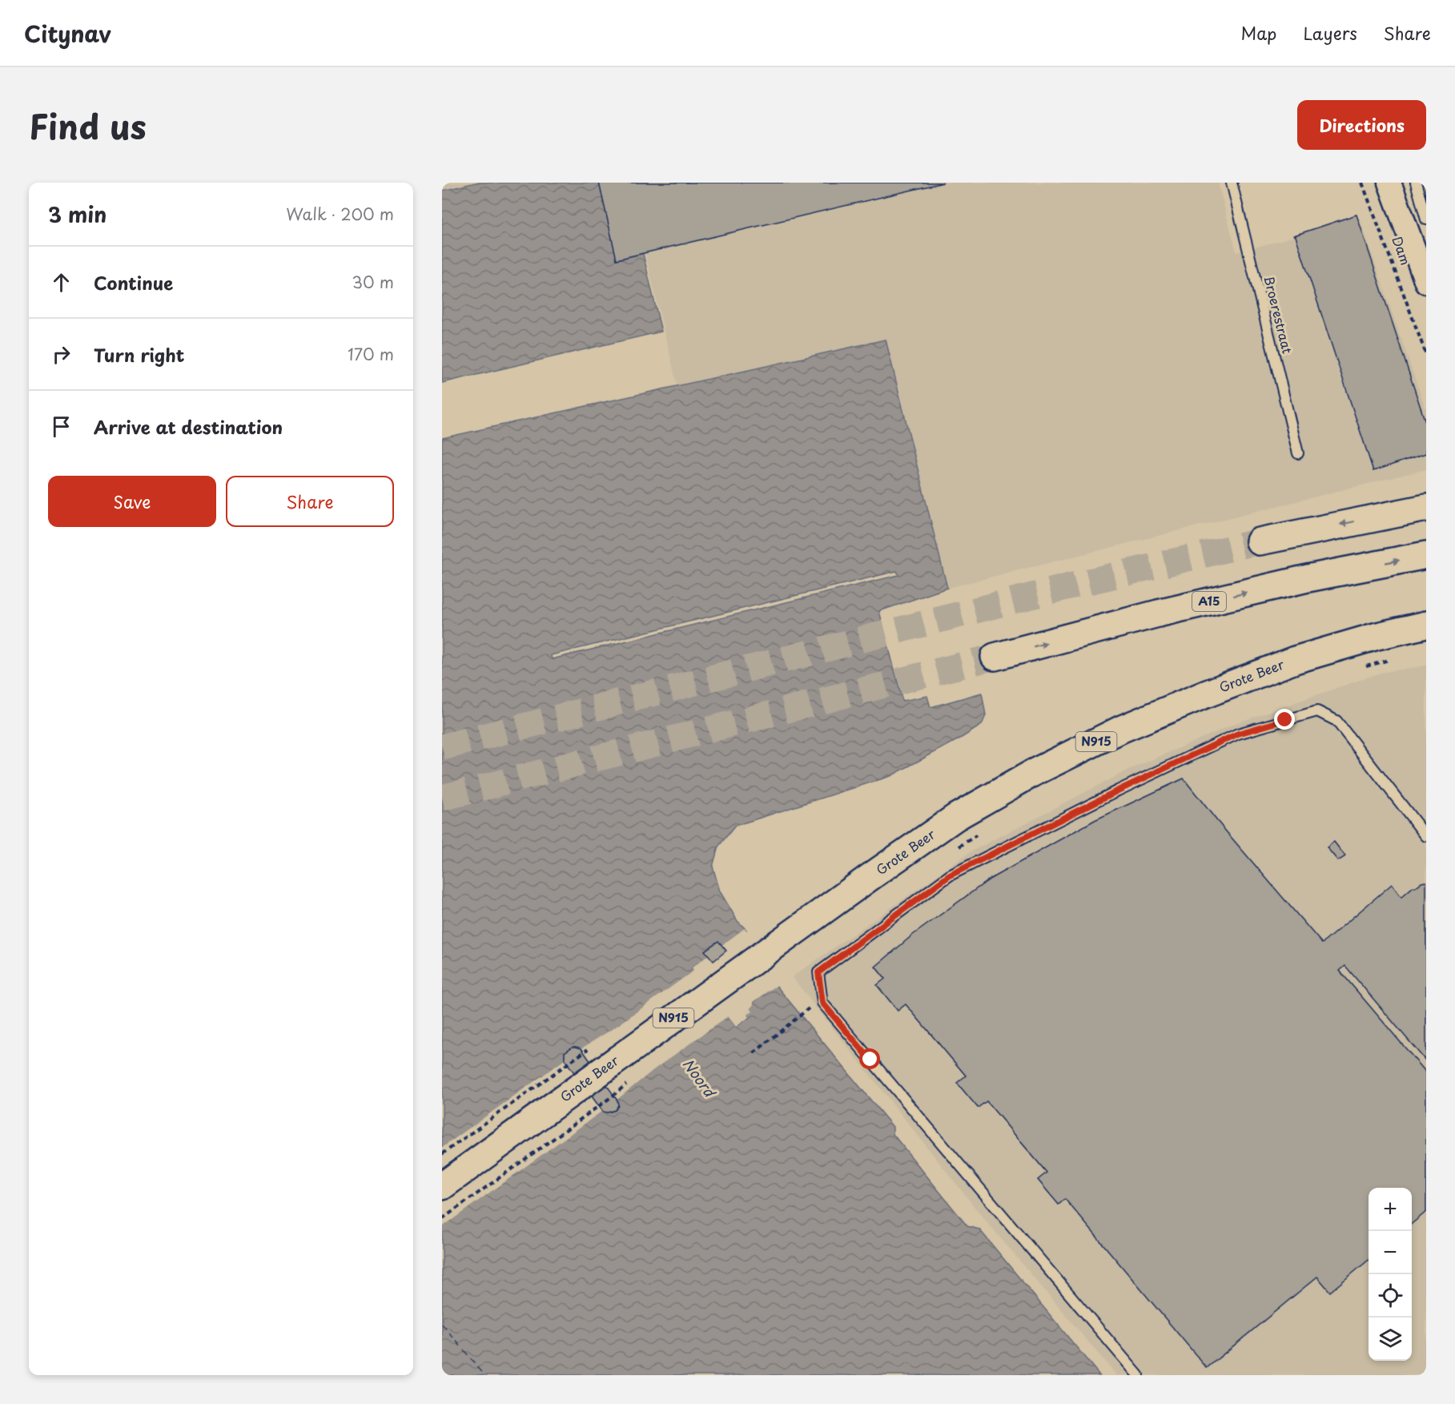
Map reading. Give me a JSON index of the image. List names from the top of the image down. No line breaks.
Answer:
{"streets":{"main road":["A15","Grote Beer","N915"],"lane":["Broerestraat"],"path":["Dam"]},"water":["Noord"],"page":{"header":"Citynav","nav":["Map","Layers","Share"],"title":"Find us","buttons":["Directions",["Save","Share"]],"heading":["3 min","Walk · 200 m"],"list":[["Continue","30 m"],["Turn right","170 m"],"Arrive at destination"],"map_buttons":["+","−"]}}
